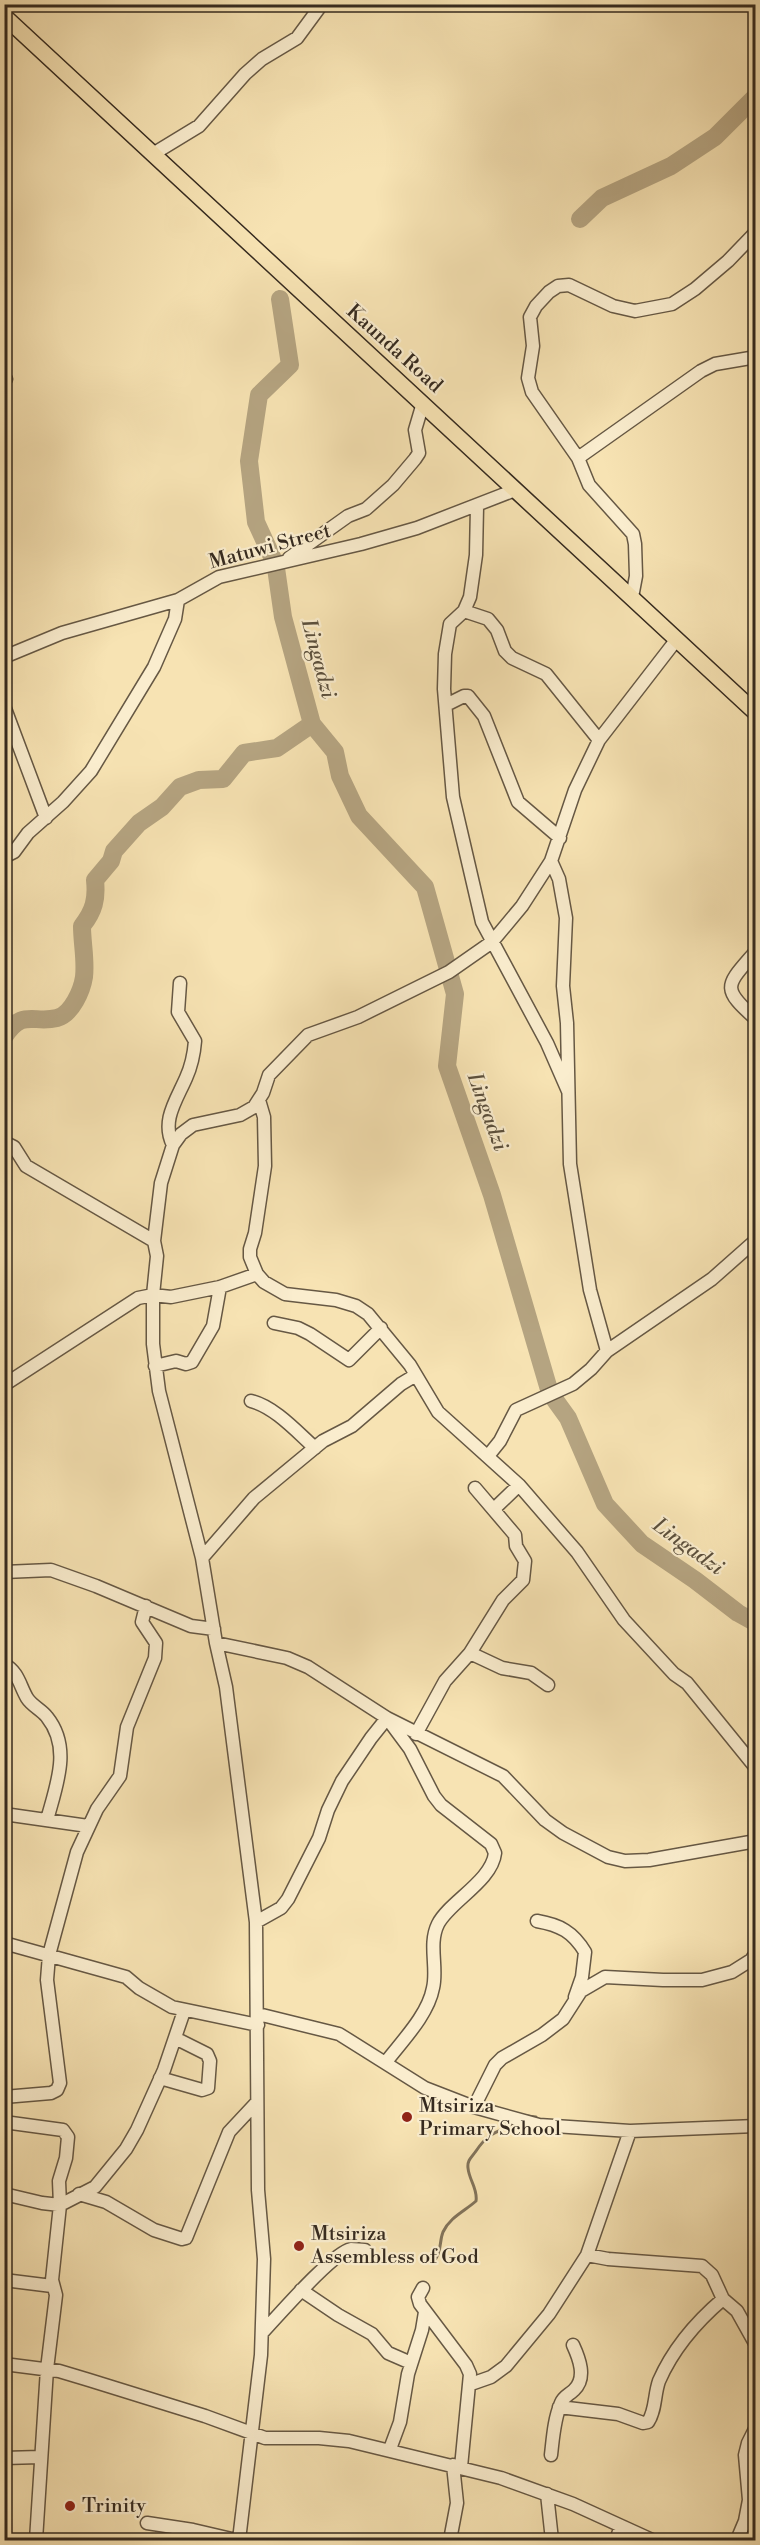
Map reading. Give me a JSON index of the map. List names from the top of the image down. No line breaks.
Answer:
{"streets":{"main road":["Kaunda Road"],"street":["Matuwi Street"]},"crossings":[["Kaunda Road","Matuwi Street"]],"water":["Lingadzi"],"places":["Mtsiriza Primary School","Mtsiriza Assembless of God","Trinity"]}
